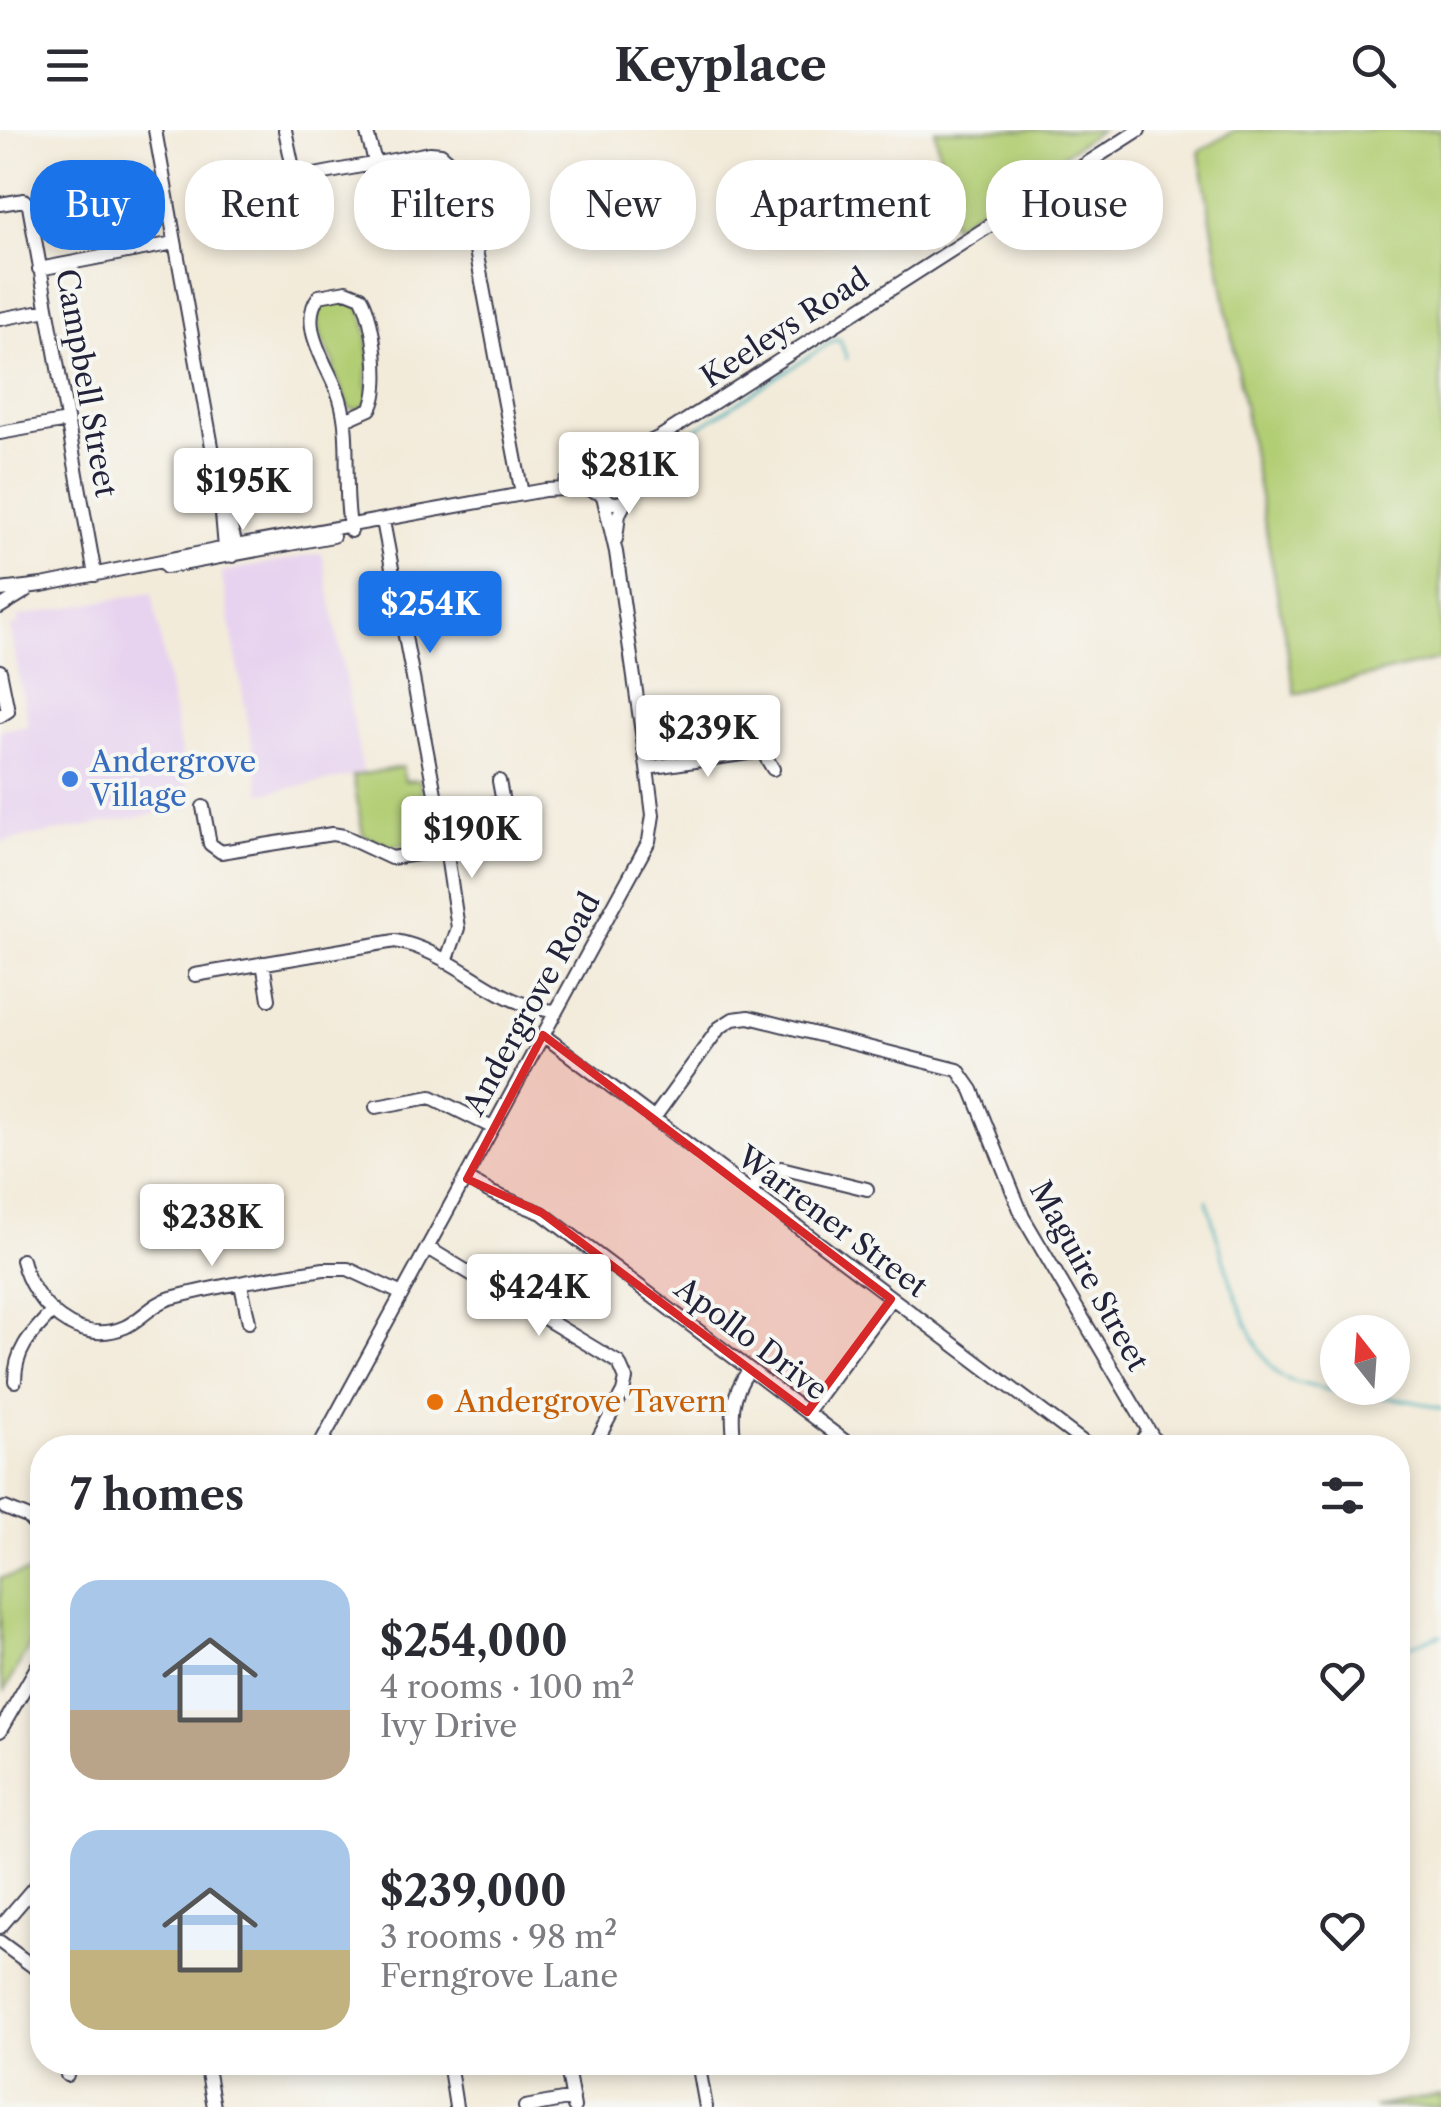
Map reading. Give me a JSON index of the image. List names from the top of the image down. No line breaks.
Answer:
{"streets":{"street":["Keeleys Road","Campbell Street","Andergrove Road","Warrener Street","Maguire Street","Apollo Drive"]},"crossings":[["Keeleys Road","Andergrove Road"],["Andergrove Road","Warrener Street"],["Andergrove Road","Apollo Drive"],["Warrener Street","Maguire Street"]],"places":["Andergrove Village","Andergrove Tavern"],"north":"top","page":{"header":"Keyplace","chip":["Buy","Rent","Filters","New","Apartment","House"],"price":["$281K","$195K","$254K","$239K","$190K","$238K","$424K"],"heading":"7 homes","list":[{"name":"$254,000","note":"4 rooms · 100 m² · Ivy Drive"},{"name":"$239,000","note":"3 rooms · 98 m² · Ferngrove Lane"}]}}
